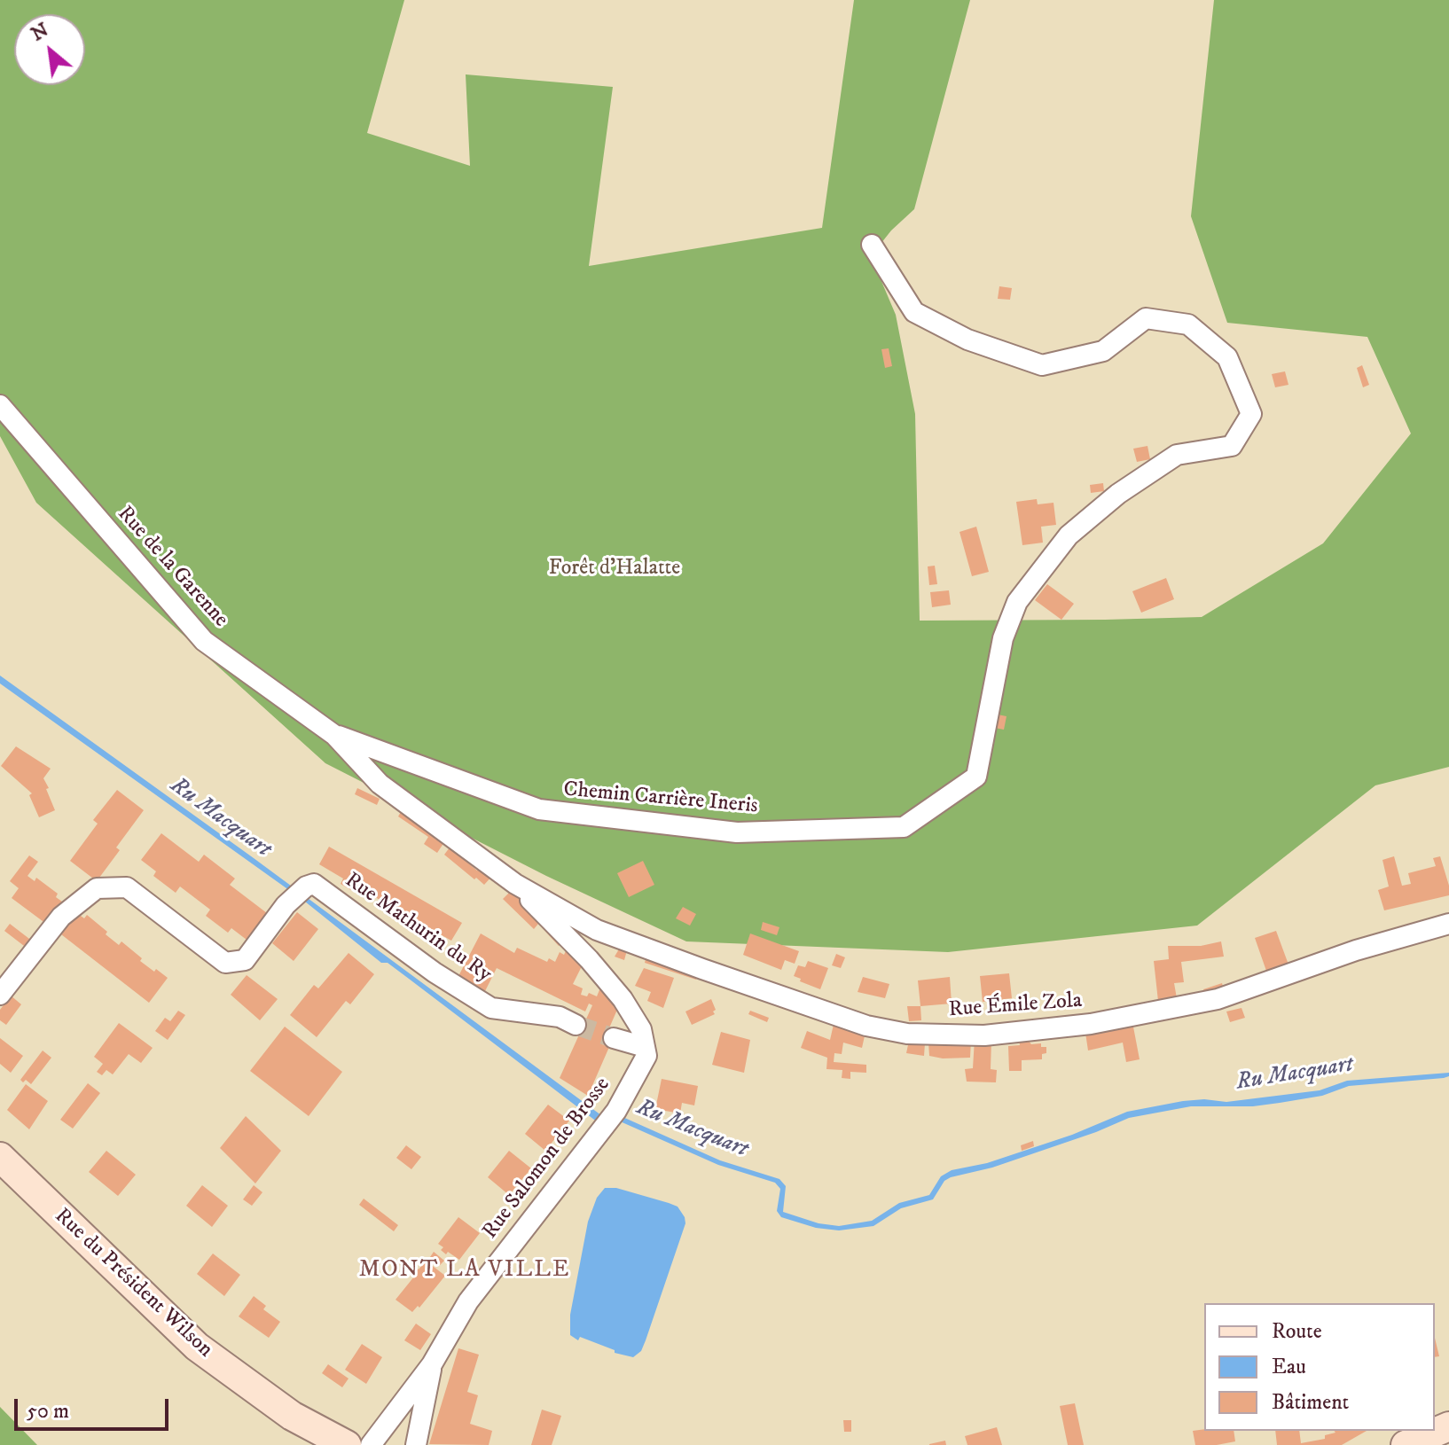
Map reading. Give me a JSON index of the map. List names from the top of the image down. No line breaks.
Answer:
{"streets":{"street":["Rue de la Garenne","Chemin Carrière Ineris","Rue Mathurin du Ry","Rue Émile Zola","Rue Salomon de Brosse","Rue du Président Wilson"]},"crossings":[["Rue de la Garenne","Chemin Carrière Ineris"]],"districts":["MONT LA VILLE"],"water":["Ru Macquart"],"parks":["Forêt d'Halatte"],"legend":["Route","Eau","Bâtiment"],"scale_bar":"50 m","north":"top left"}
